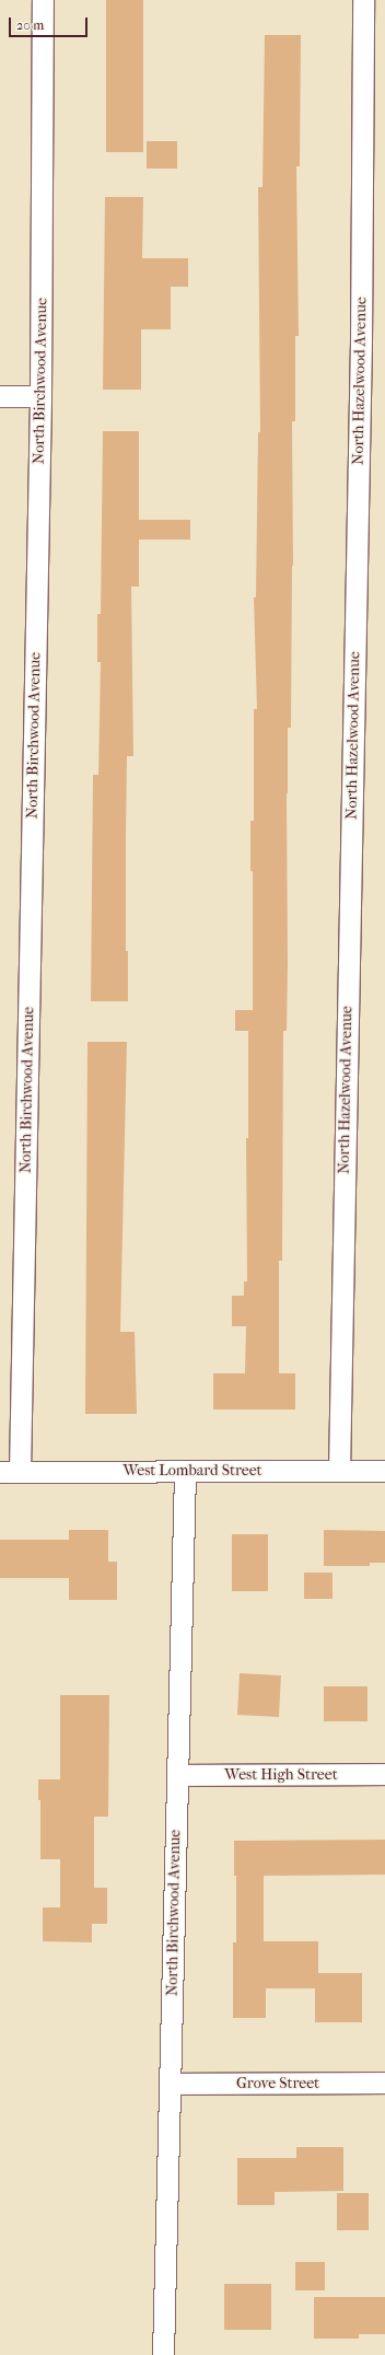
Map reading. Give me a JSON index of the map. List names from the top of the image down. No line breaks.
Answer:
{"streets":{"street":["North Birchwood Avenue","North Hazelwood Avenue","West Lombard Street","West High Street","Grove Street"]},"crossings":[["North Birchwood Avenue","West Lombard Street"],["North Birchwood Avenue","West High Street"],["North Birchwood Avenue","Grove Street"],["North Hazelwood Avenue","West Lombard Street"]],"scale_bar":"20 m"}
